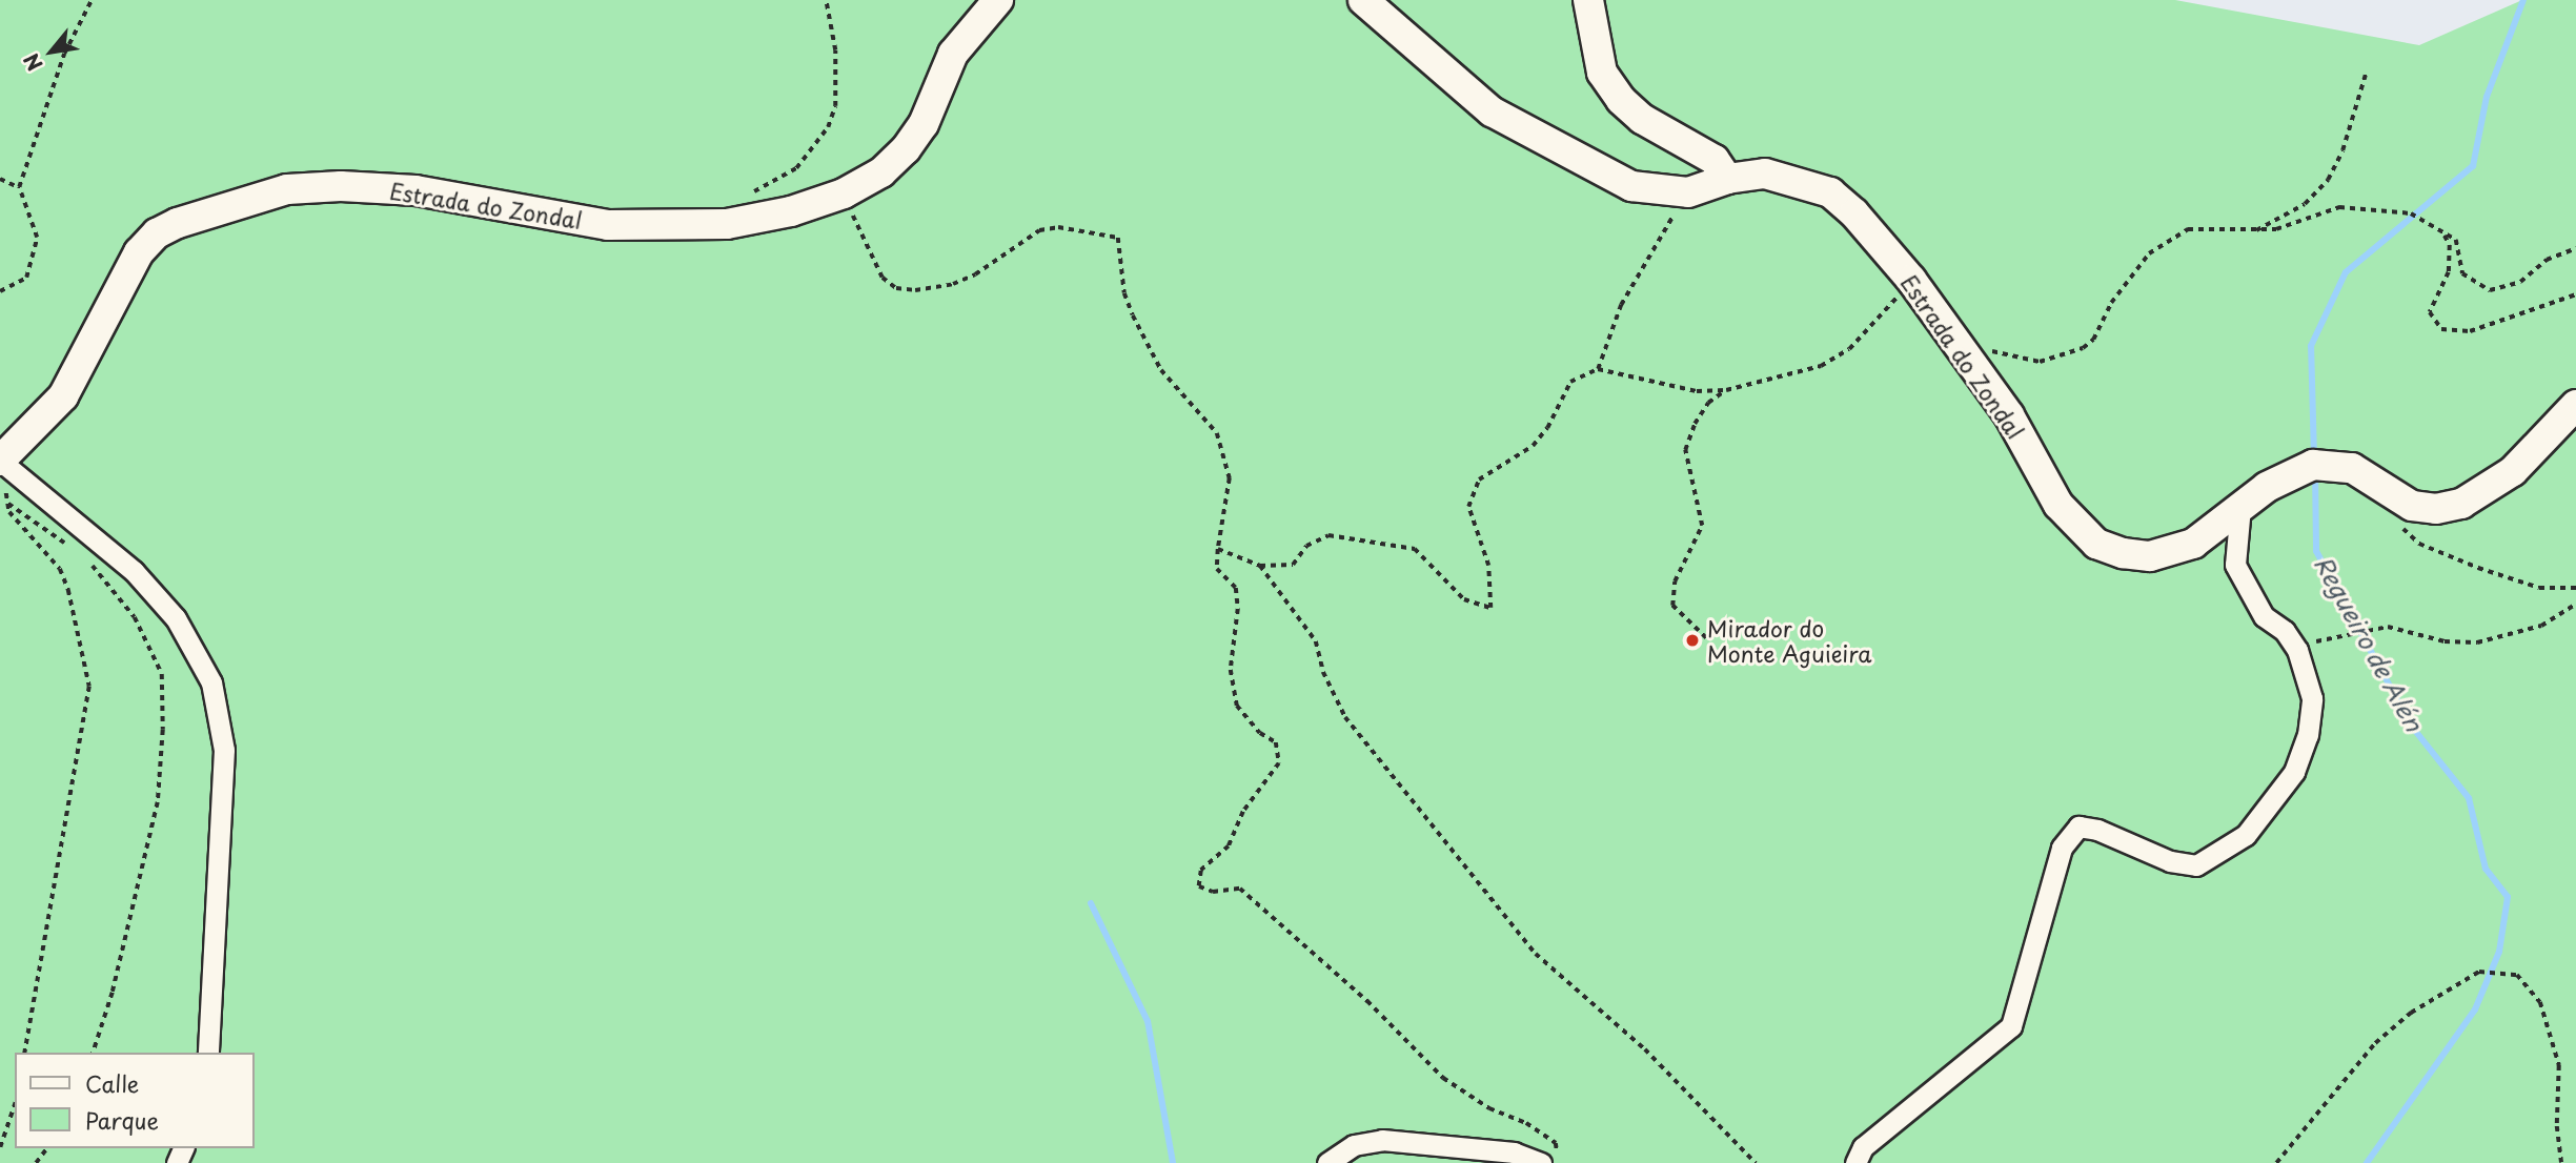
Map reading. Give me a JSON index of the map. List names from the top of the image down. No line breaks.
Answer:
{"streets":{"street":["Estrada do Zondal"]},"water":["Regueiro de Alén"],"places":["Mirador do Monte Aguieira"],"legend":["Calle","Parque"],"north":"bottom left"}
